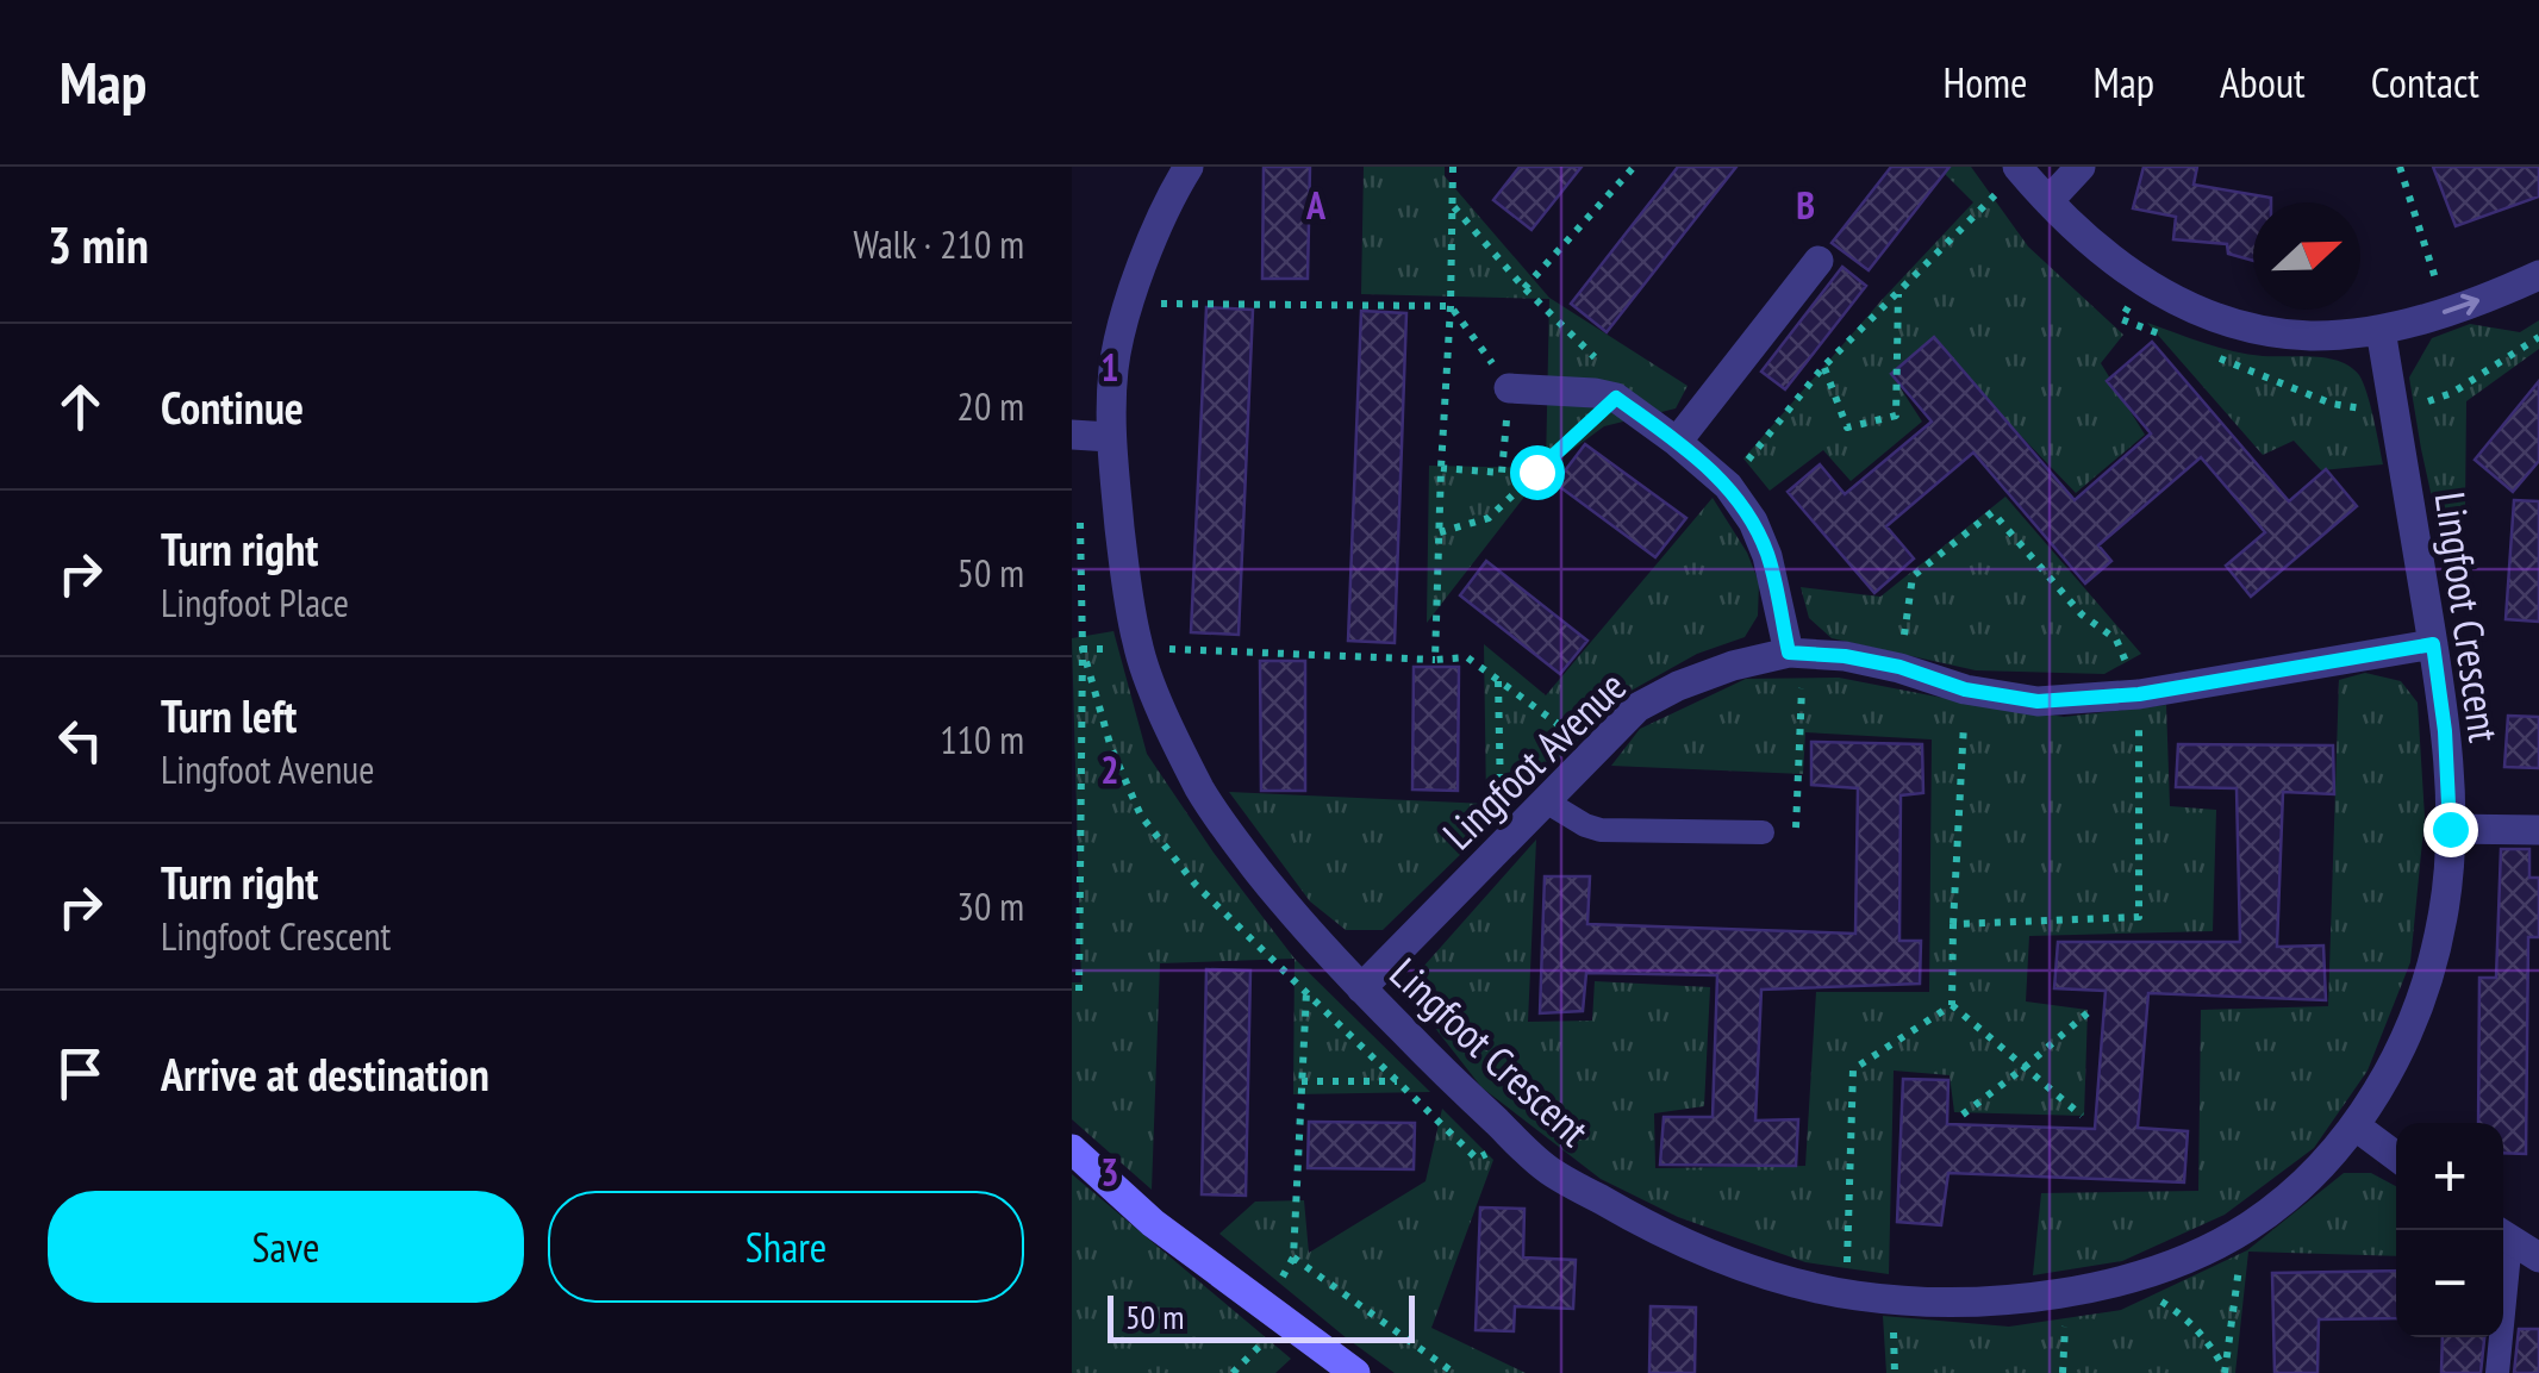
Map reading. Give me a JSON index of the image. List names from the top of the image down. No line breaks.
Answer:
{"streets":{"street":["Lingfoot Crescent","Lingfoot Avenue"]},"crossings":[["Lingfoot Crescent","Lingfoot Avenue"]],"scale_bar":"50 m","north":"right","page":{"header":"Map","nav":["Home","Map","About","Contact"],"heading":["3 min","Walk · 210 m"],"list":[["Continue","20 m"],["Turn right","Lingfoot Place","50 m"],["Turn left","Lingfoot Avenue","110 m"],["Turn right","Lingfoot Crescent","30 m"],"Arrive at destination"],"map_buttons":["+","−"],"buttons":["Save","Share"],"scale":"50 m"},"grid":{"columns":["A","B"],"rows":["1","2","3"]}}
